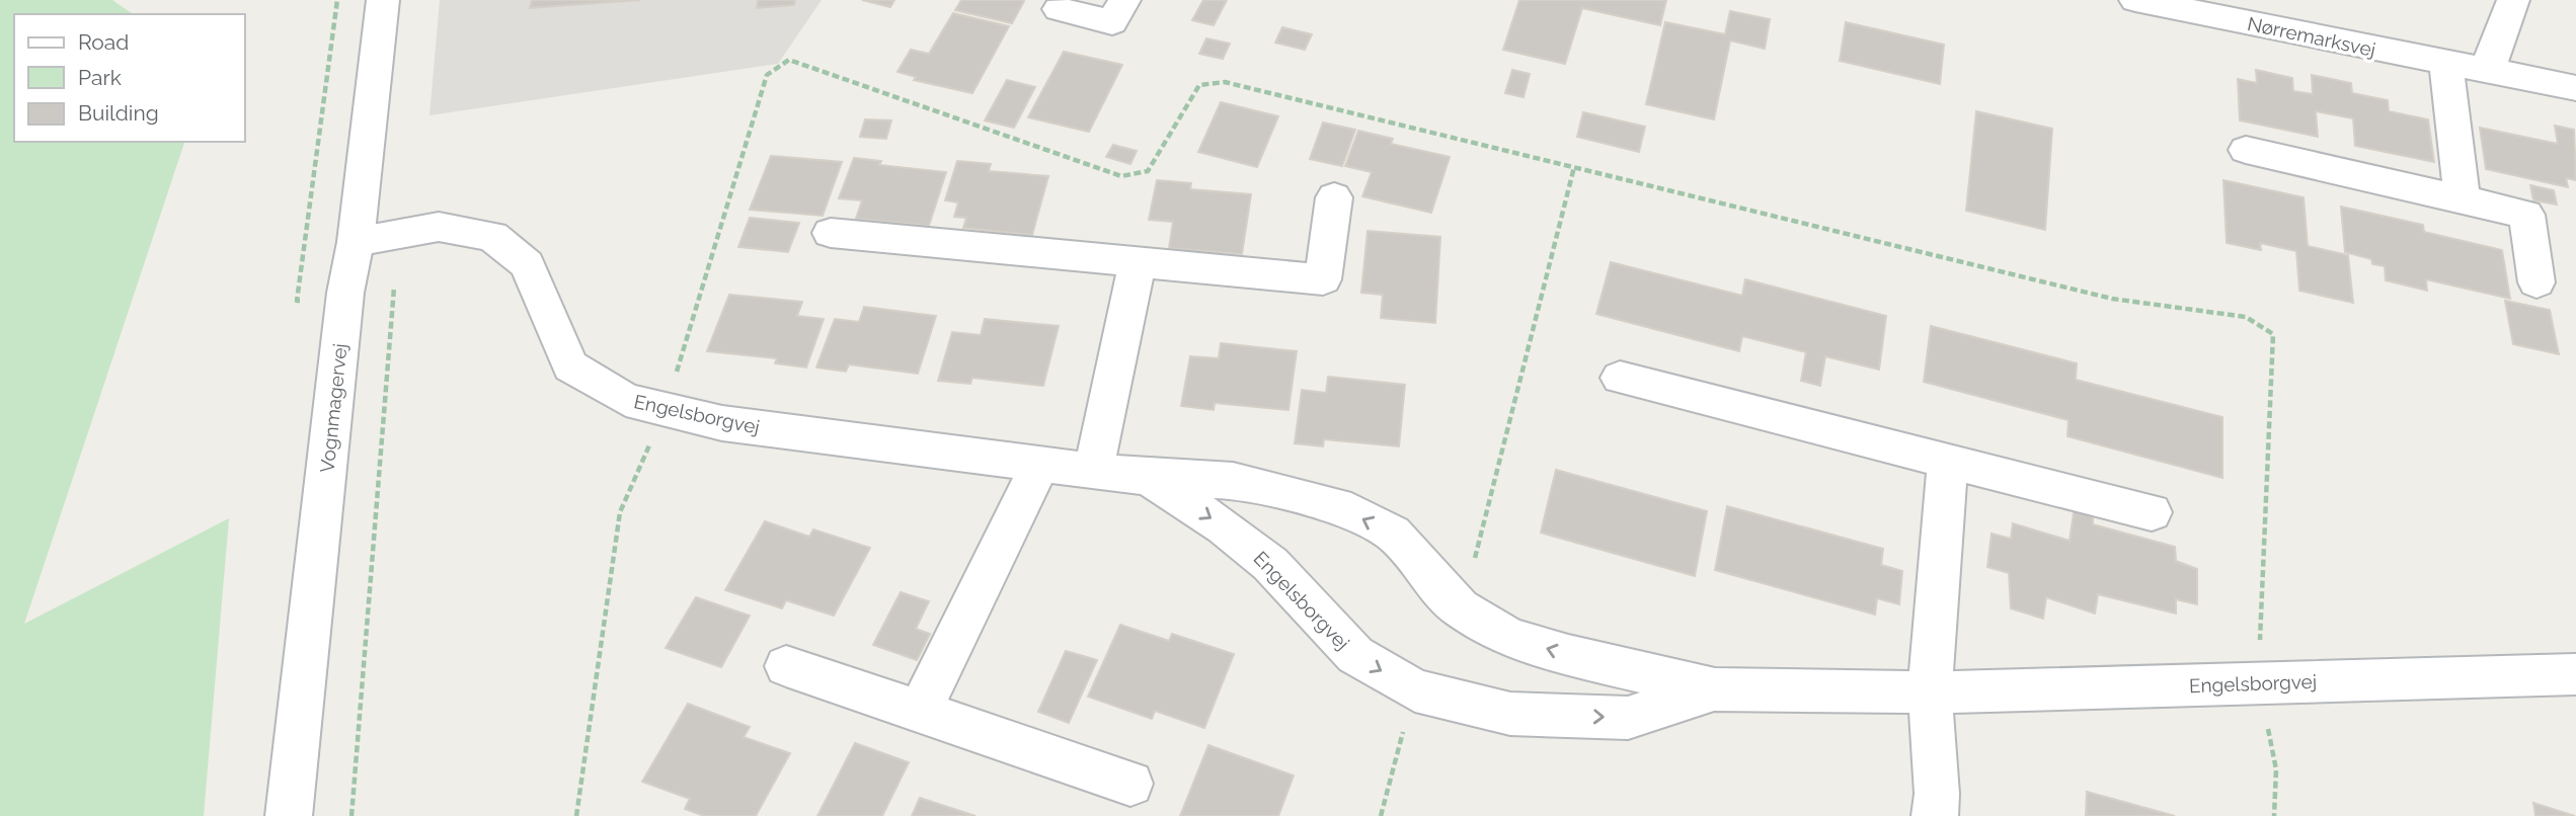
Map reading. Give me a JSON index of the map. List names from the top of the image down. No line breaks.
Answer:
{"streets":{"street":["Nørremarksvej","Vognmagervej","Engelsborgvej"]},"crossings":[["Vognmagervej","Engelsborgvej"]],"legend":["Road","Park","Building"]}
